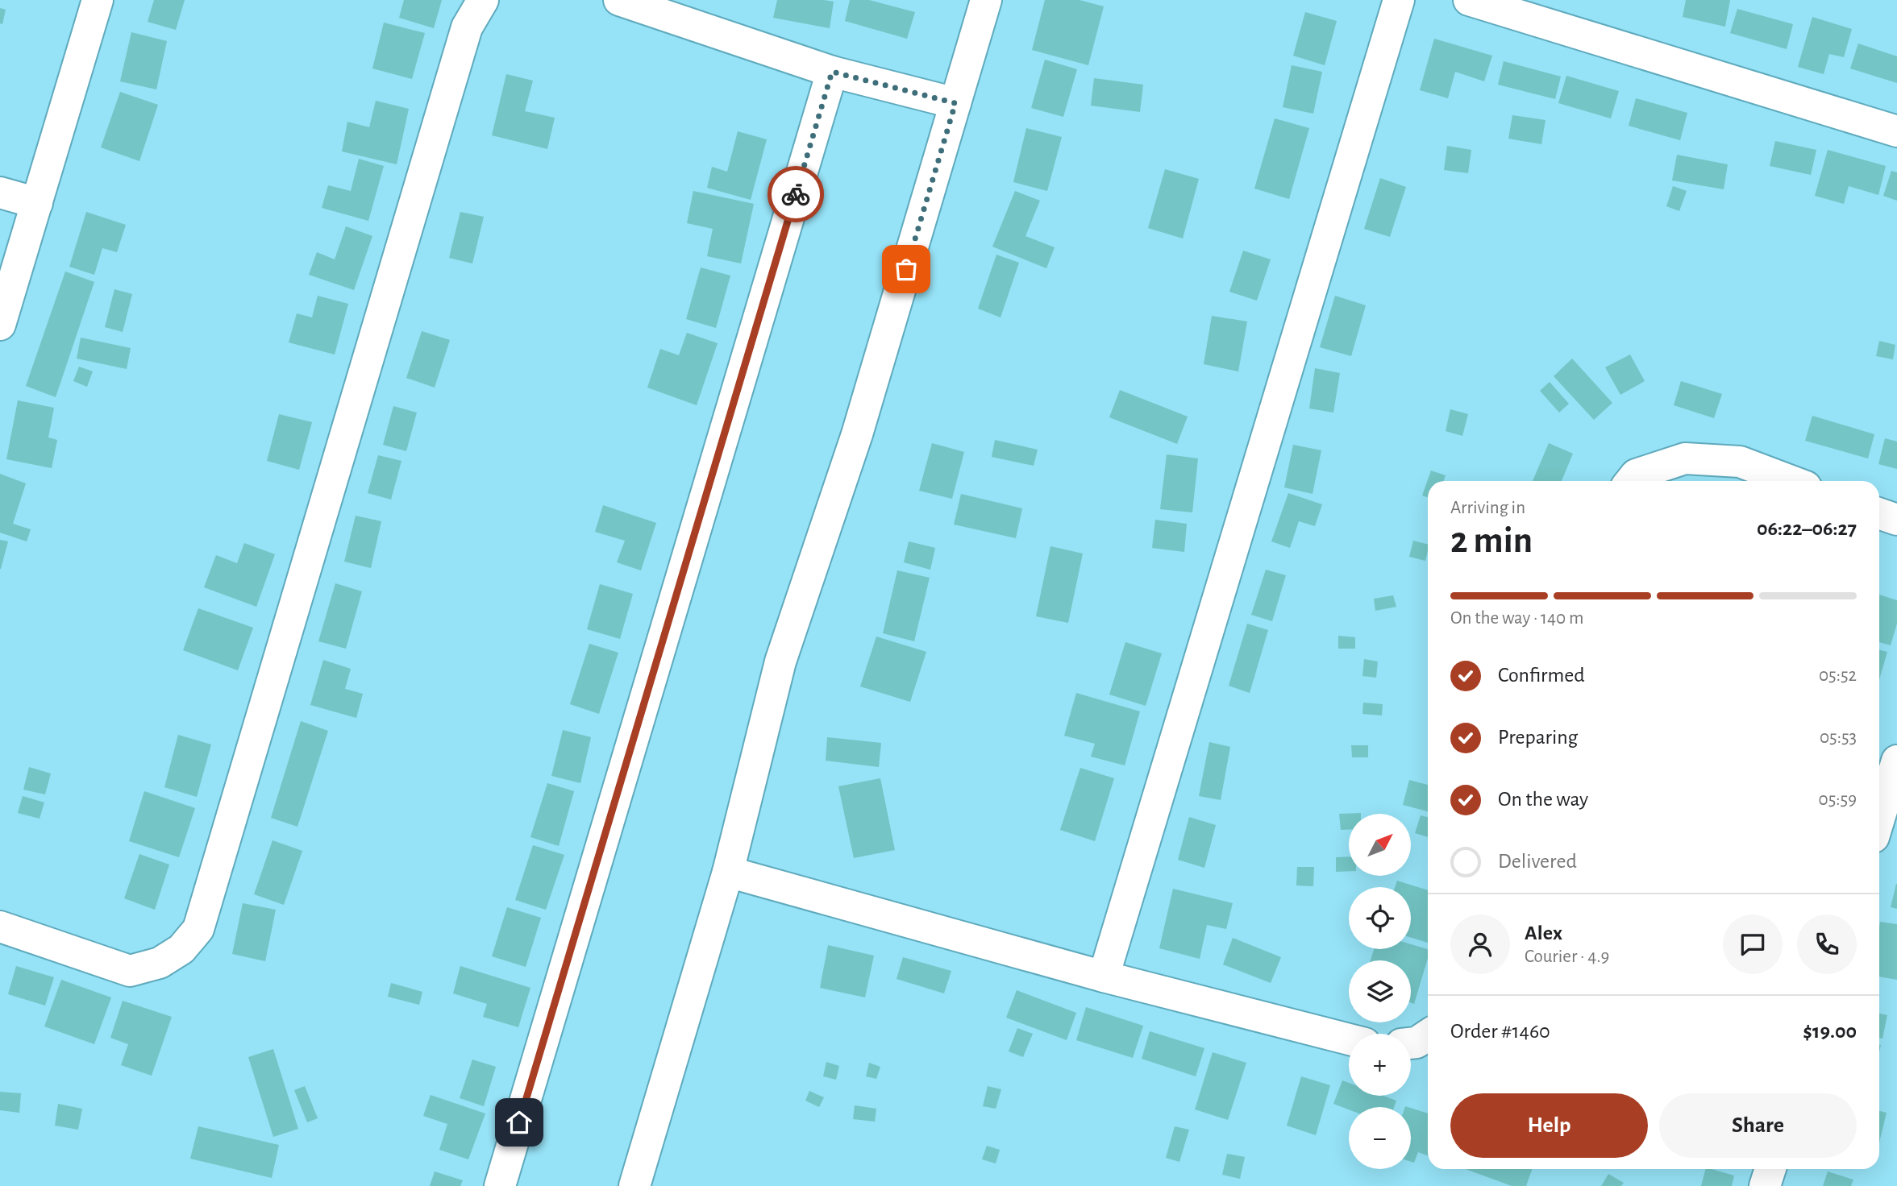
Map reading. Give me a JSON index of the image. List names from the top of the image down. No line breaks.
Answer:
{"north":"top right","page":{"heading":["2 min","Arriving in","06:22–06:27"],"panel":["Alex","Courier · 4.9","Order #1460","$19.00"],"bar":"On the way · 140 m","list":[["Confirmed","05:52"],["Preparing","05:53"],["On the way","05:59"],"Delivered"],"map_buttons":["+","−"],"buttons":["Help","Share"]}}
